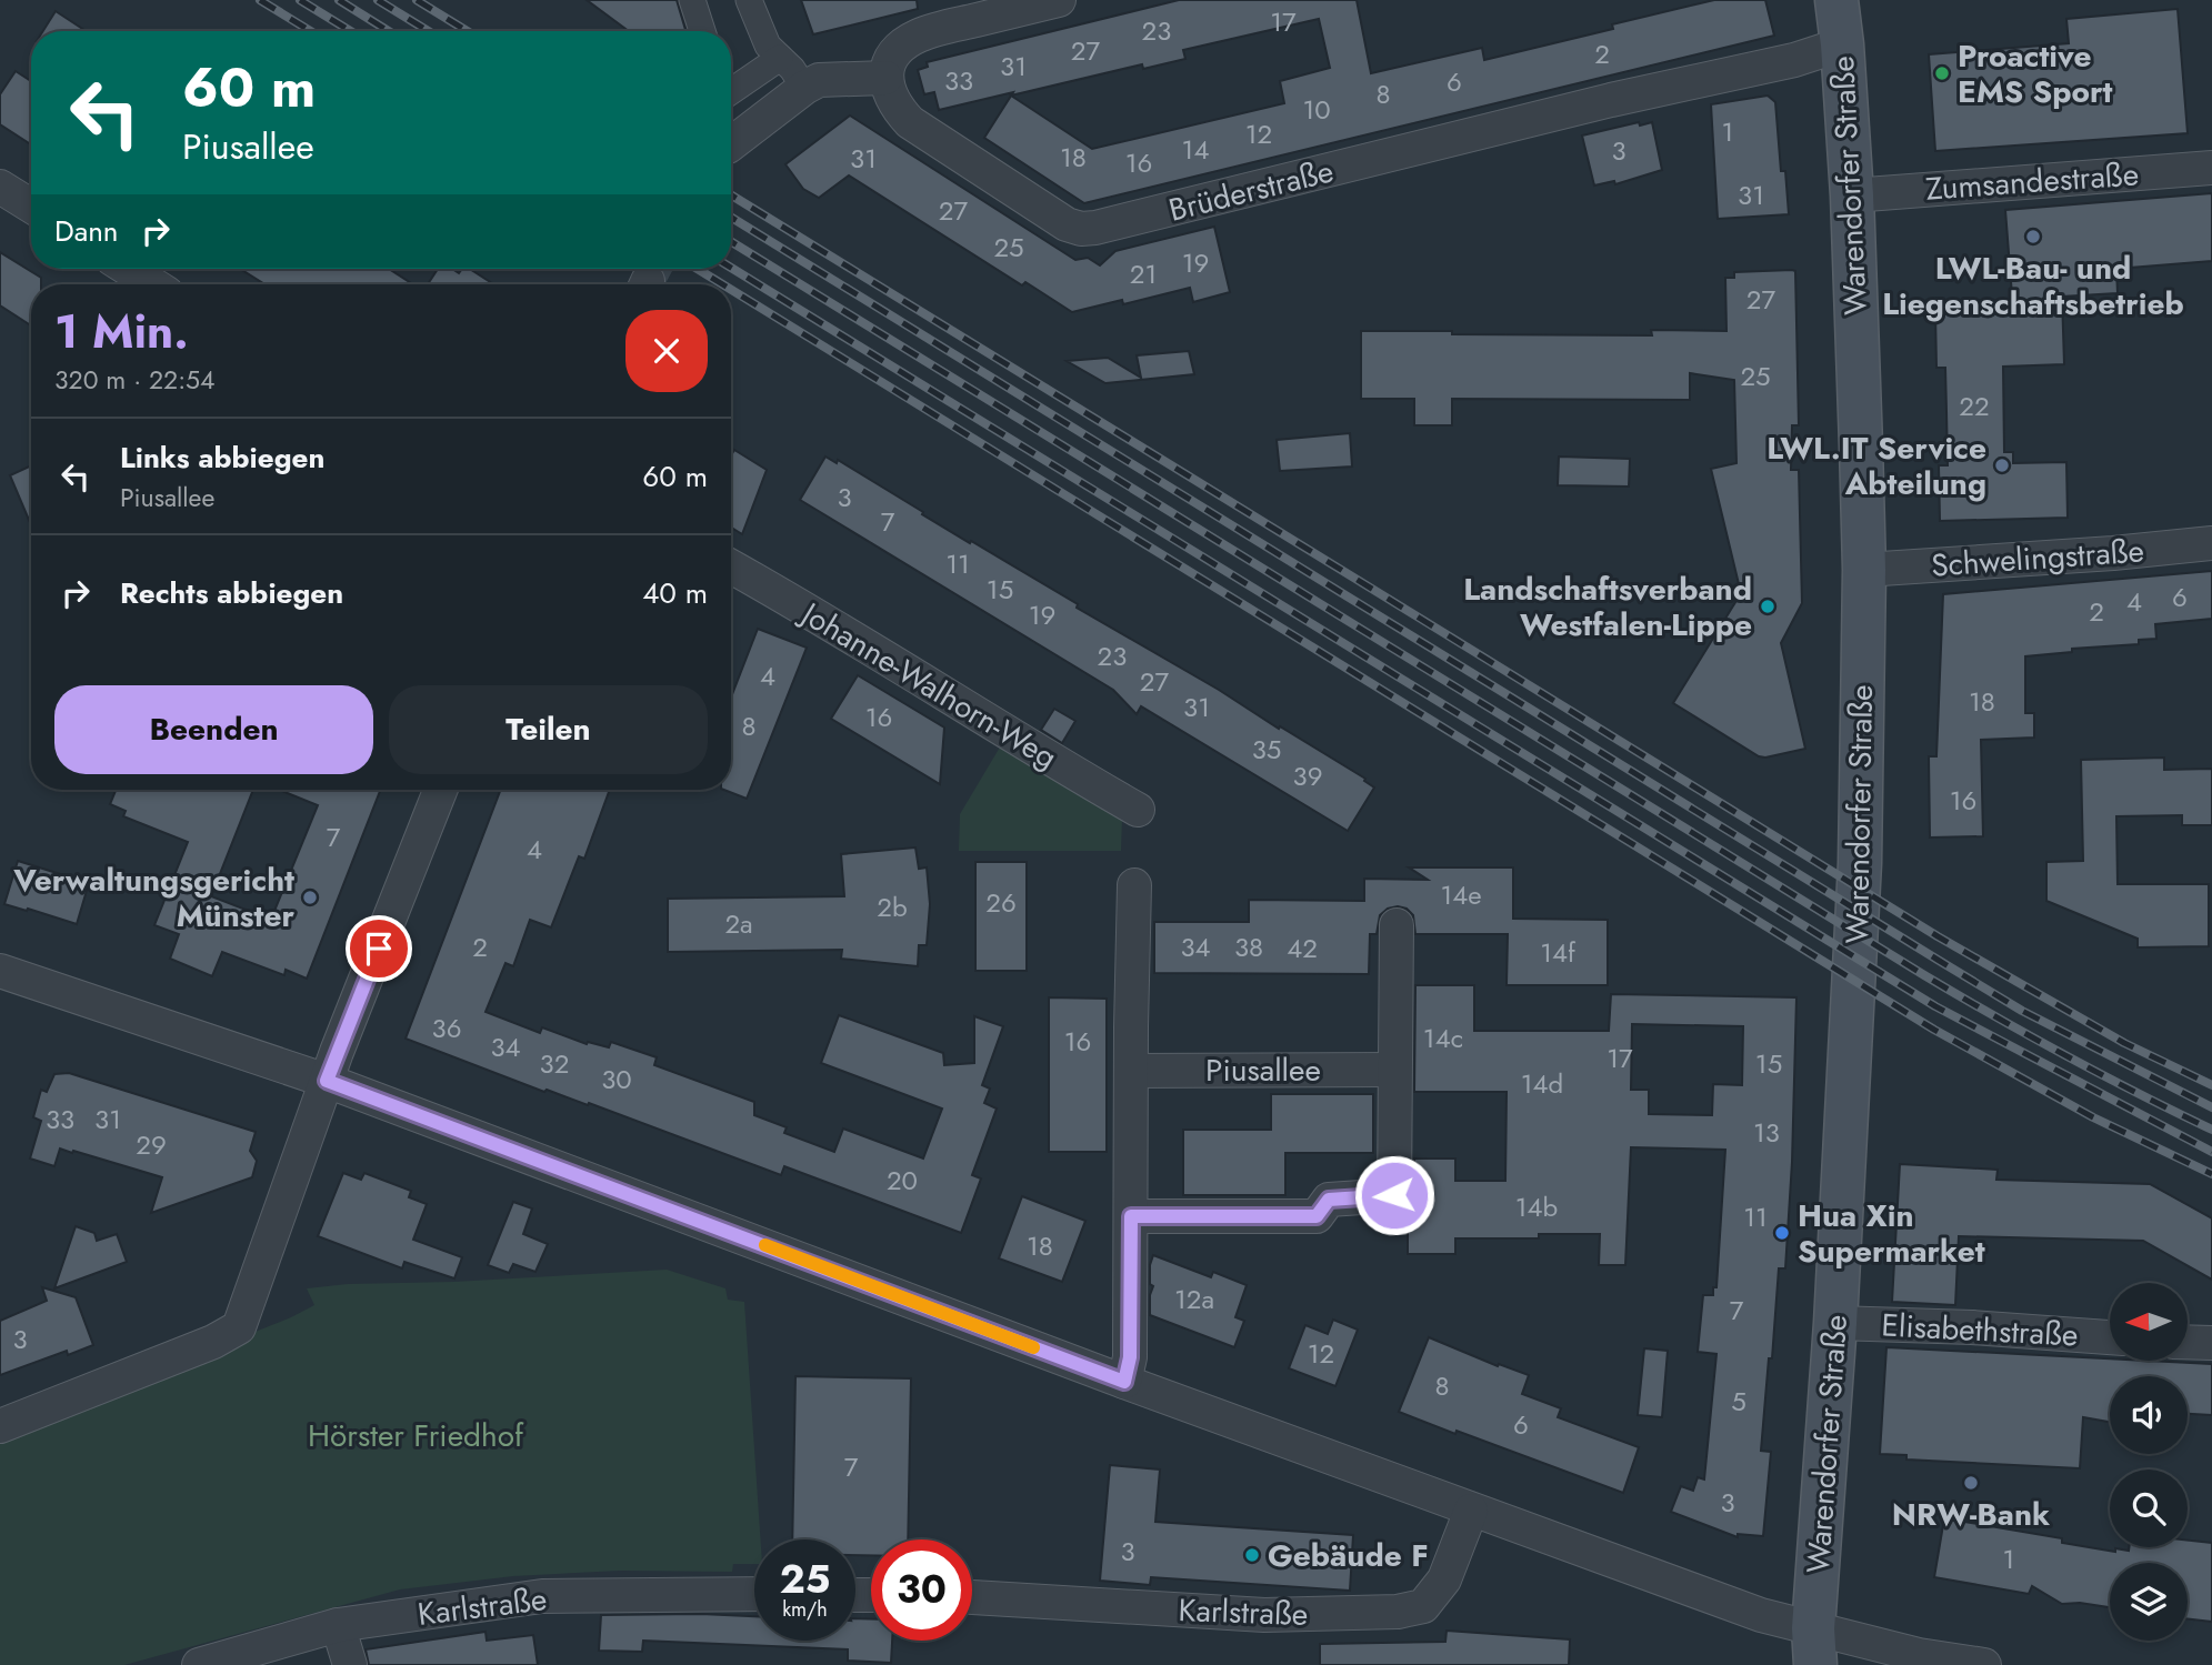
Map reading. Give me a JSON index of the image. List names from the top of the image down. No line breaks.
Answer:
{"streets":{"main road":["Warendorfer Straße"],"street":["Zumsandestraße","Brüderstraße","Schwelingstraße","Johanne-Walhorn-Weg","Piusallee","Elisabethstraße","Karlstraße"]},"crossings":[["Zumsandestraße","Warendorfer Straße"],["Warendorfer Straße","Brüderstraße"],["Warendorfer Straße","Schwelingstraße"],["Warendorfer Straße","Elisabethstraße"]],"parks":["Hörster Friedhof"],"places":["Proactive EMS Sport","LWL-Bau- und Liegenschaftsbetrieb","LWL.IT Service Abteilung","Landschaftsverband Westfalen-Lippe","Verwaltungsgericht Münster","Hua Xin Supermarket","NRW-Bank","Gebäude F"],"house_numbers":["17","23","27","2","31","33","6","8","10","1","12","14","3","18","31","16","31","27","25","19","21","27","25","22","3","7","11","15","6","4","2","19","23","4","27","18","31","16","8","35","39","16","7","4","14e","26","2b","2a","2","34","38","42","14f","36","14c","16","34","17","32","15","30","14d","33","31","13","29","20","14b","11","18","12a","7","3","12","8","5","6","7","3","3","1"],"north":"left","page":{"turn":["60 m","Piusallee"],"then":"Dann","heading":["1 Min.","320 m · 22:54"],"list":[{"name":"Links abbiegen","note":"Piusallee","value":"60 m"},{"name":"Rechts abbiegen","value":"40 m"}],"buttons":["Beenden","Teilen"],"speed":"25 km/h","limit":"30"}}
